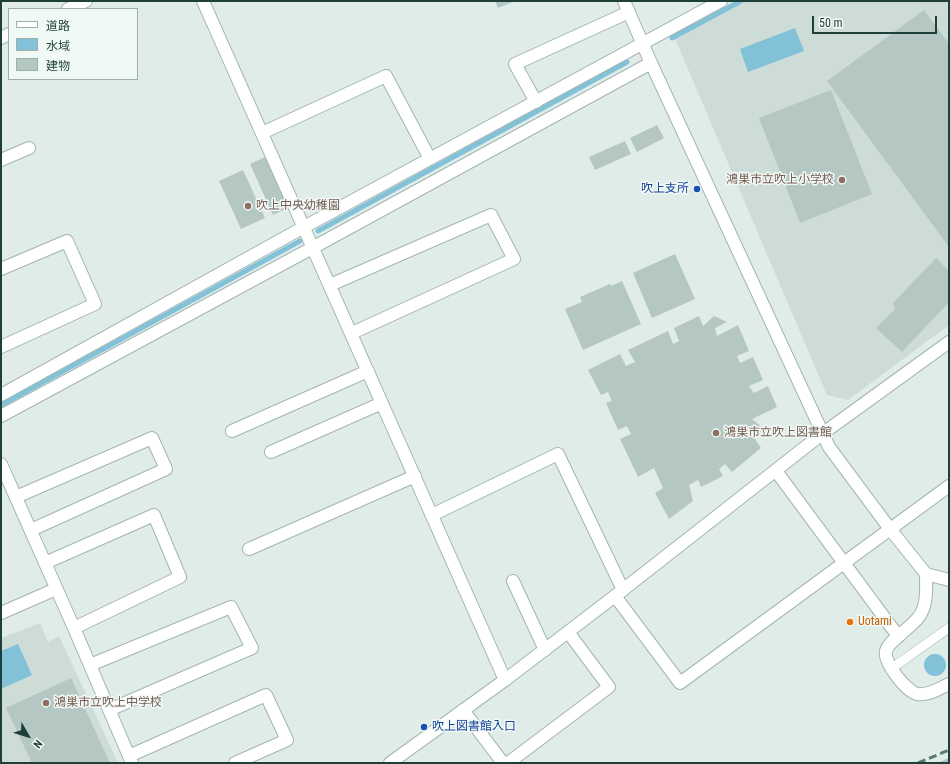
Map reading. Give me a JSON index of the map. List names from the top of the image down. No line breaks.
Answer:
{"places":["鴻巣市立吹上小学校","吹上支所","吹上中央幼稚園","鴻巣市立吹上図書館","Uotami","鴻巣市立吹上中学校","吹上図書館入口"],"legend":["道路","水域","建物"],"scale_bar":"50 m","north":"bottom right"}
